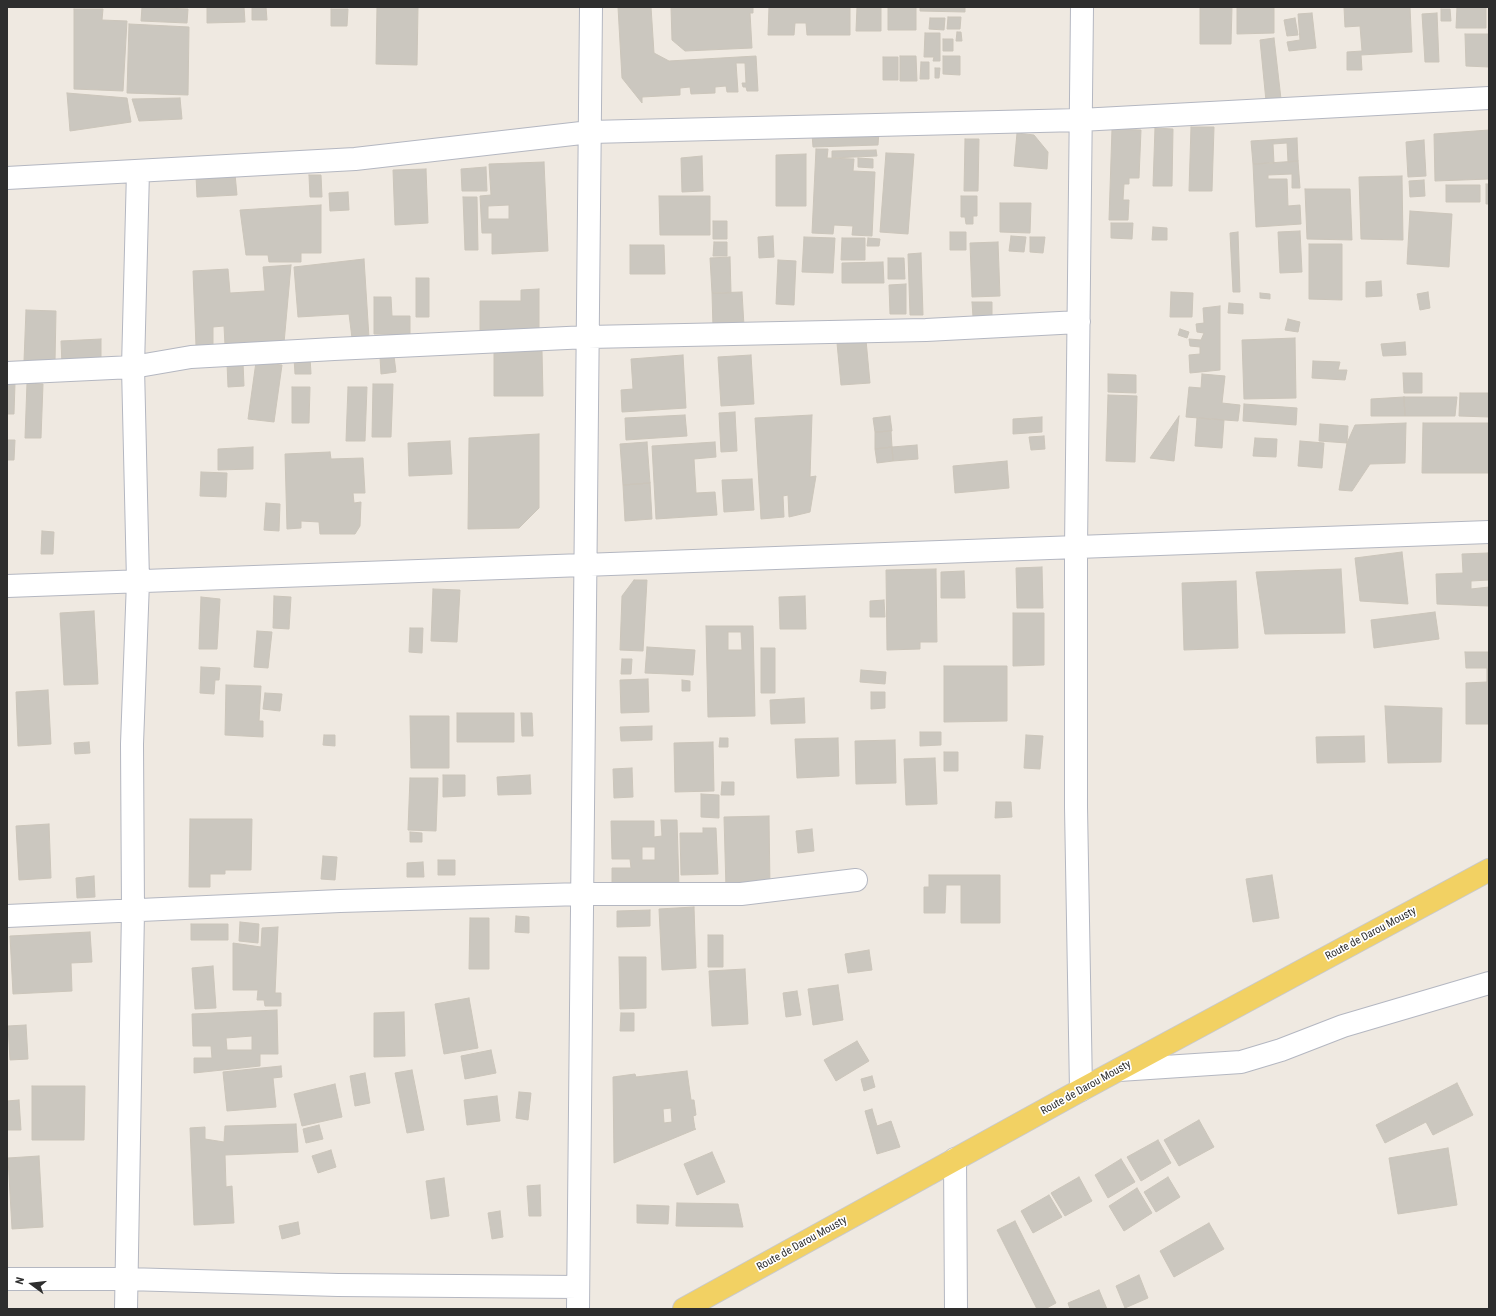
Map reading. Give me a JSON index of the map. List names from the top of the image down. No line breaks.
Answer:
{"streets":{"main road":["Route de Darou Mousty"]},"north":"left"}
